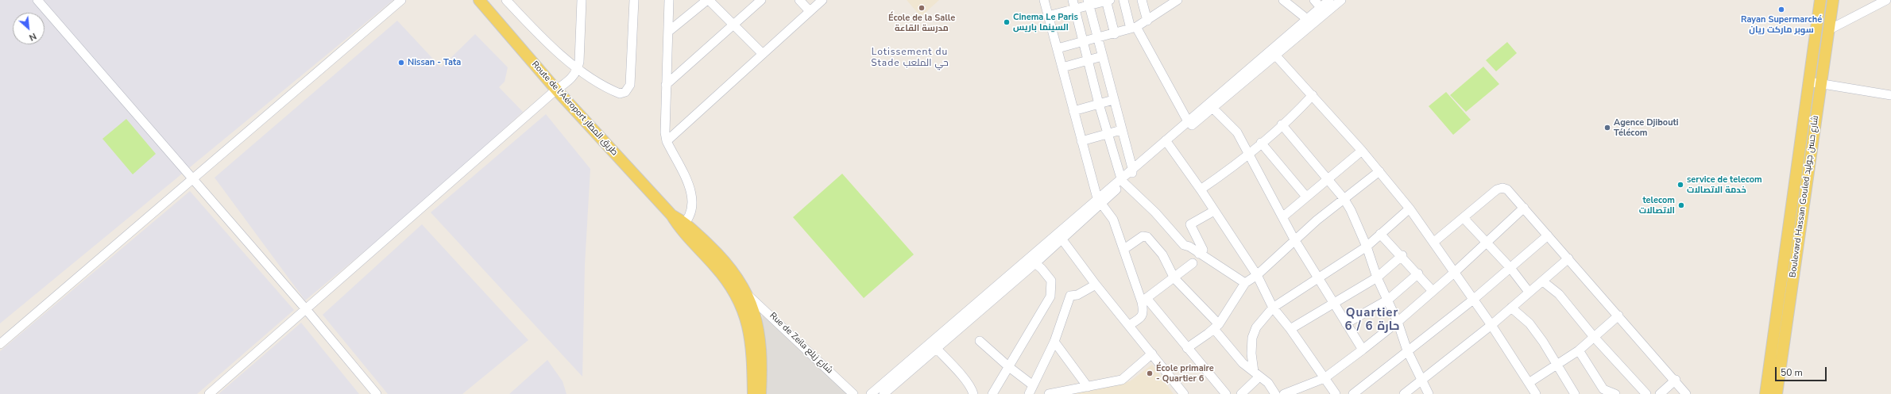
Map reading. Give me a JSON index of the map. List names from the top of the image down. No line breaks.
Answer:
{"streets":{"main road":["Route de l'Aéroport طريق المطار","Boulevard Hassan Gouled شارع حسن جوليد"],"street":["Rue de Zeila شارع زيلع"]},"districts":["Lotissement du Stade حي الملعب","Quartier 6 / حارة 6"],"places":["École de la Salle مدرسة القاعة","Rayan Supermarché سوبر ماركت ريان","Cinema Le Paris السينما باريس","Nissan - Tata","Agence Djibouti Télécom","service de telecom خدمة الاتصالات","telecom الاتصالات","École primaire - Quartier 6"],"scale_bar":"50 m","north":"bottom right"}
